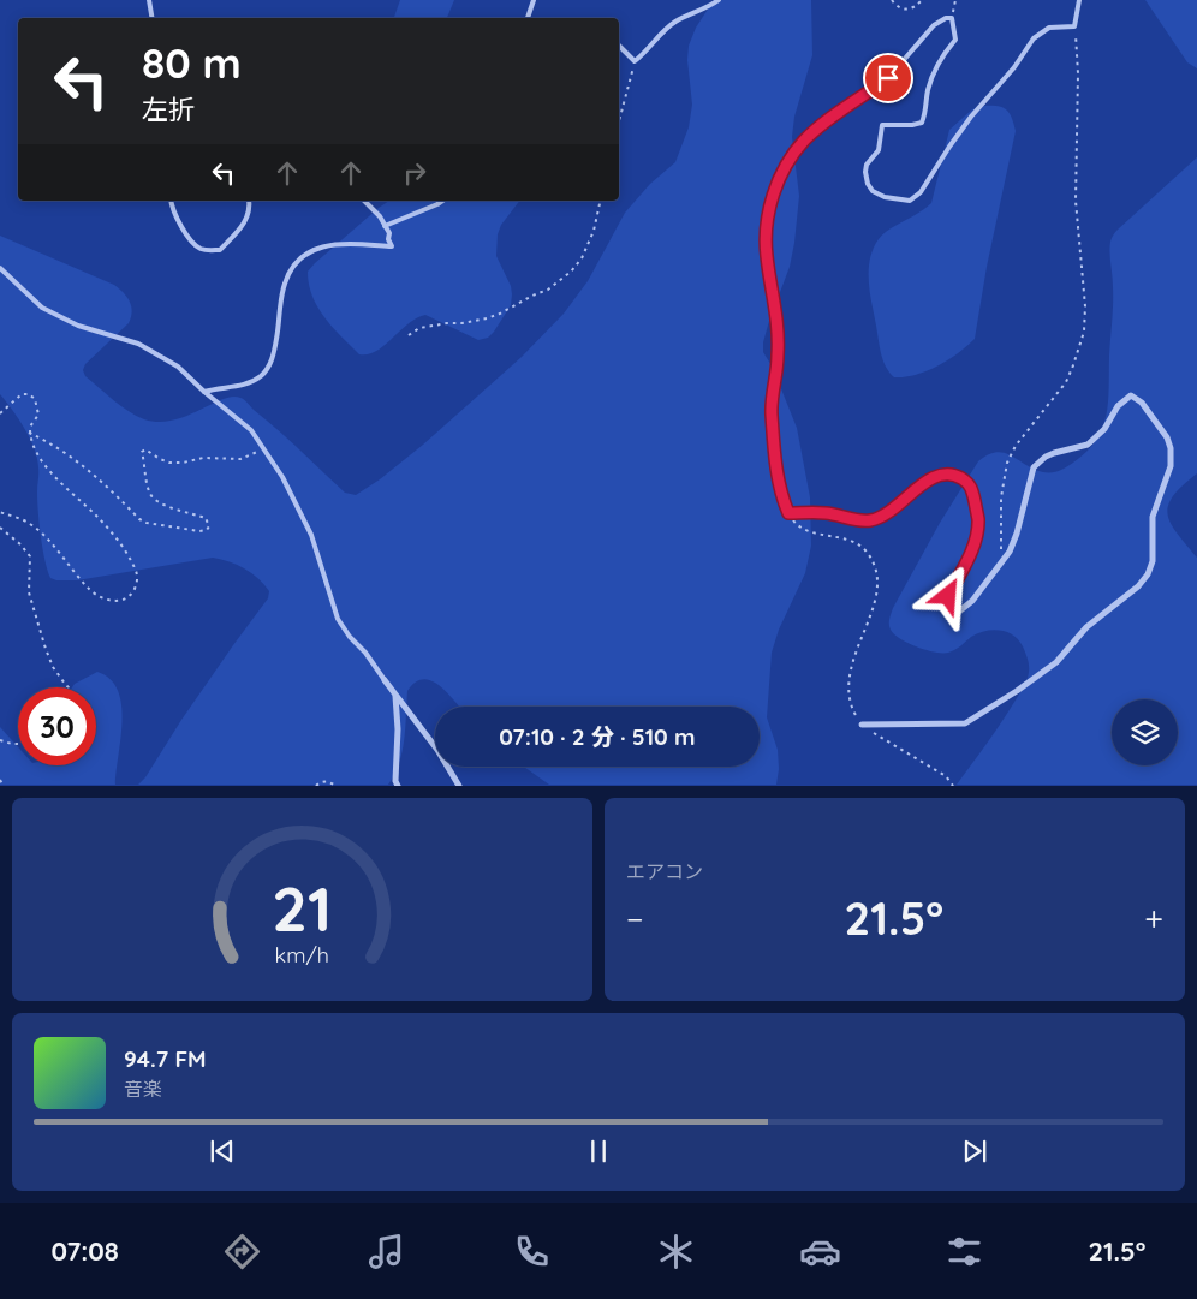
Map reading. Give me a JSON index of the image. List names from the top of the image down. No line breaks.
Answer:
{"page":{"turn":["80 m","左折"],"limit":"30","trip":"07:10 · 2 分 · 510 m","tile":"エアコン","heat":["−","21.5°","+"],"song":["94.7 FM","音楽"],"tabs":["07:08","21.5°"],"gauge":["21","km/h"]}}
